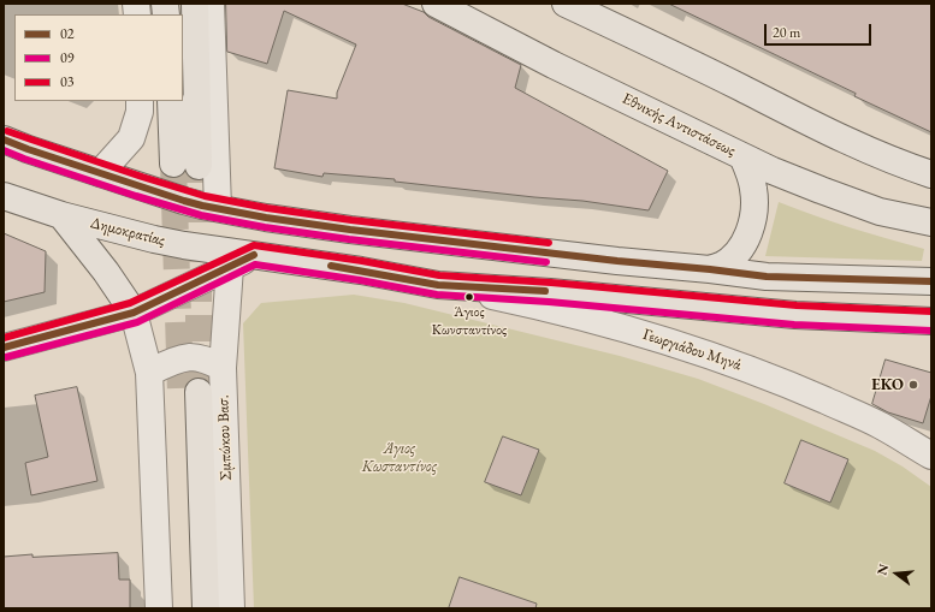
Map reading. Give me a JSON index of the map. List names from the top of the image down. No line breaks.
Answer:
{"streets":{"main road":["Εθνικής Αντιστάσεως","Δημοκρατίας","Σμπώκου Βασ."],"street":["Γεωργιάδου Μηνά"]},"crossings":[["Δημοκρατίας","Γεωργιάδου Μηνά"]],"parks":["Άγιος Κωσταντίνος"],"places":["Άγιος Κωνσταντίνος","EKO"],"lines":["transit line 03","transit line 02","transit line 09"],"legend":["02","09","03"],"scale_bar":"20 m","north":"left"}
